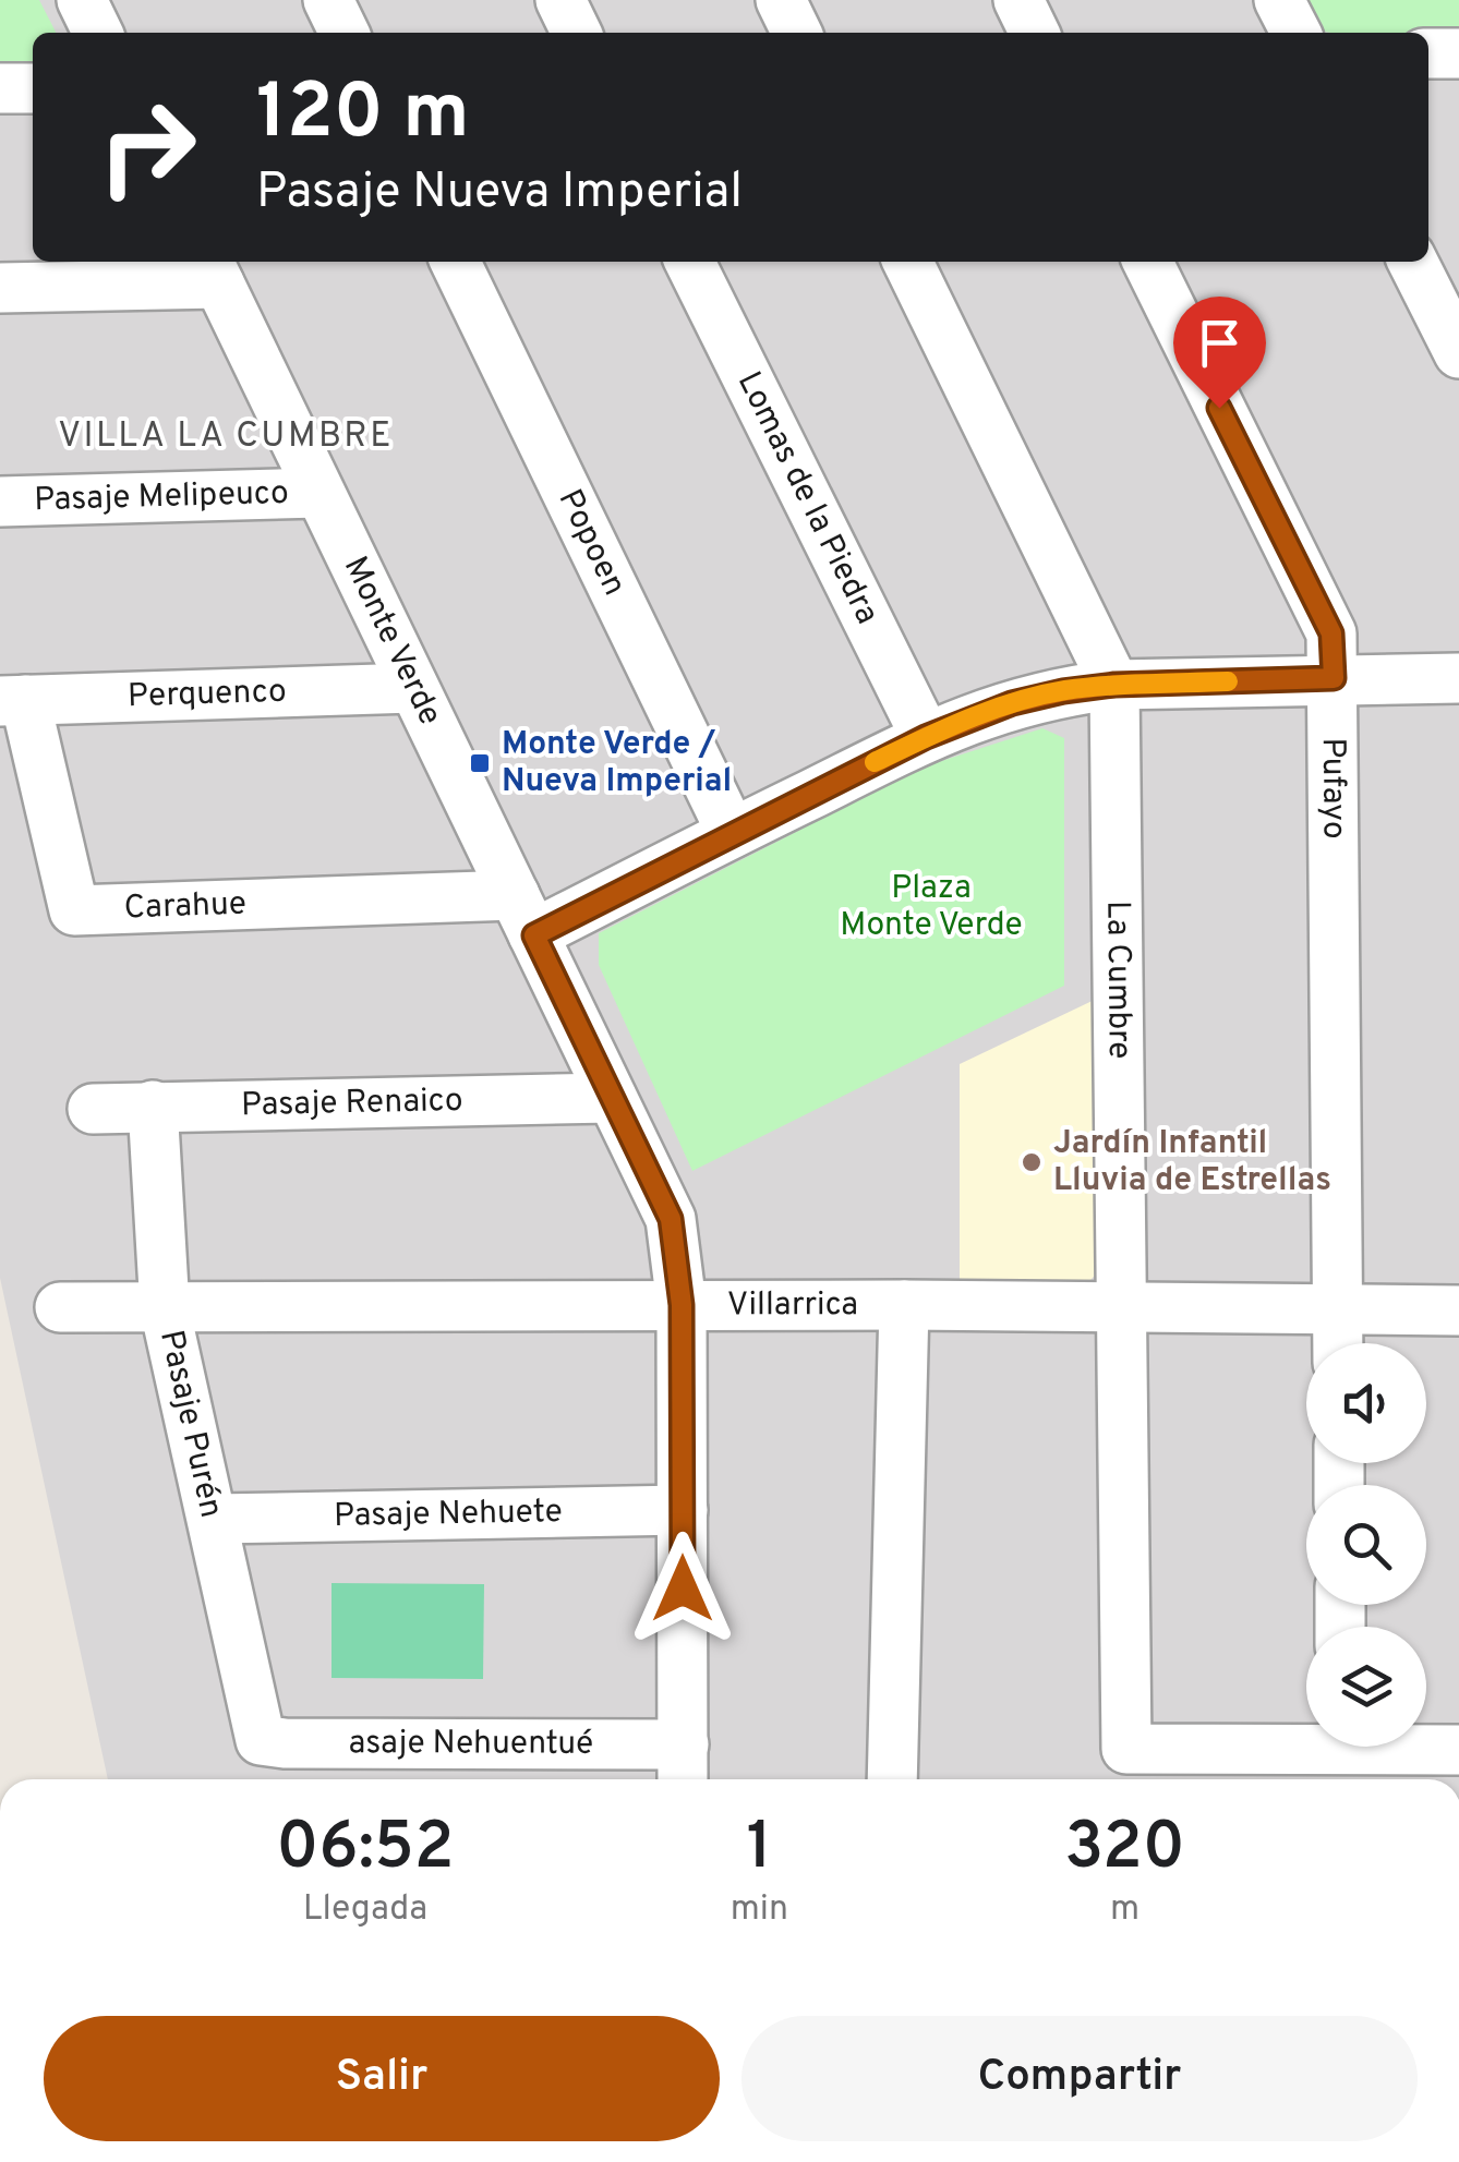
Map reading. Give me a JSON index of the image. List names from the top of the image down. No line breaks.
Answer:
{"streets":{"street":["Pasaje Melipeuco","Lomas de la Piedra","Popoen","Monte Verde","Perquenco","Pufayo","Carahue","La Cumbre","Pasaje Renaico","Villarrica","Pasaje Purén","Pasaje Nehuete","asaje Nehuentué"]},"crossings":[["Pasaje Melipeuco","Monte Verde"],["Monte Verde","Perquenco"],["Monte Verde","Carahue"],["Monte Verde","Pasaje Renaico"],["Monte Verde","Villarrica"],["Monte Verde","Pasaje Nehuete"],["Monte Verde","asaje Nehuentué"],["Perquenco","Carahue"],["Pufayo","Villarrica"],["La Cumbre","Villarrica"],["Pasaje Renaico","Pasaje Purén"],["Villarrica","Pasaje Purén"],["Pasaje Purén","Pasaje Nehuete"],["Pasaje Purén","asaje Nehuentué"]],"districts":["VILLA LA CUMBRE"],"parks":["Plaza Monte Verde"],"places":{"transit":["Monte Verde / Nueva Imperial"],"other":["Jardín Infantil Lluvia de Estrellas"]},"page":{"turn":["120 m","Pasaje Nueva Imperial"],"eta":["06:52","Llegada","1","min","320","m"],"buttons":["Salir","Compartir"]}}
